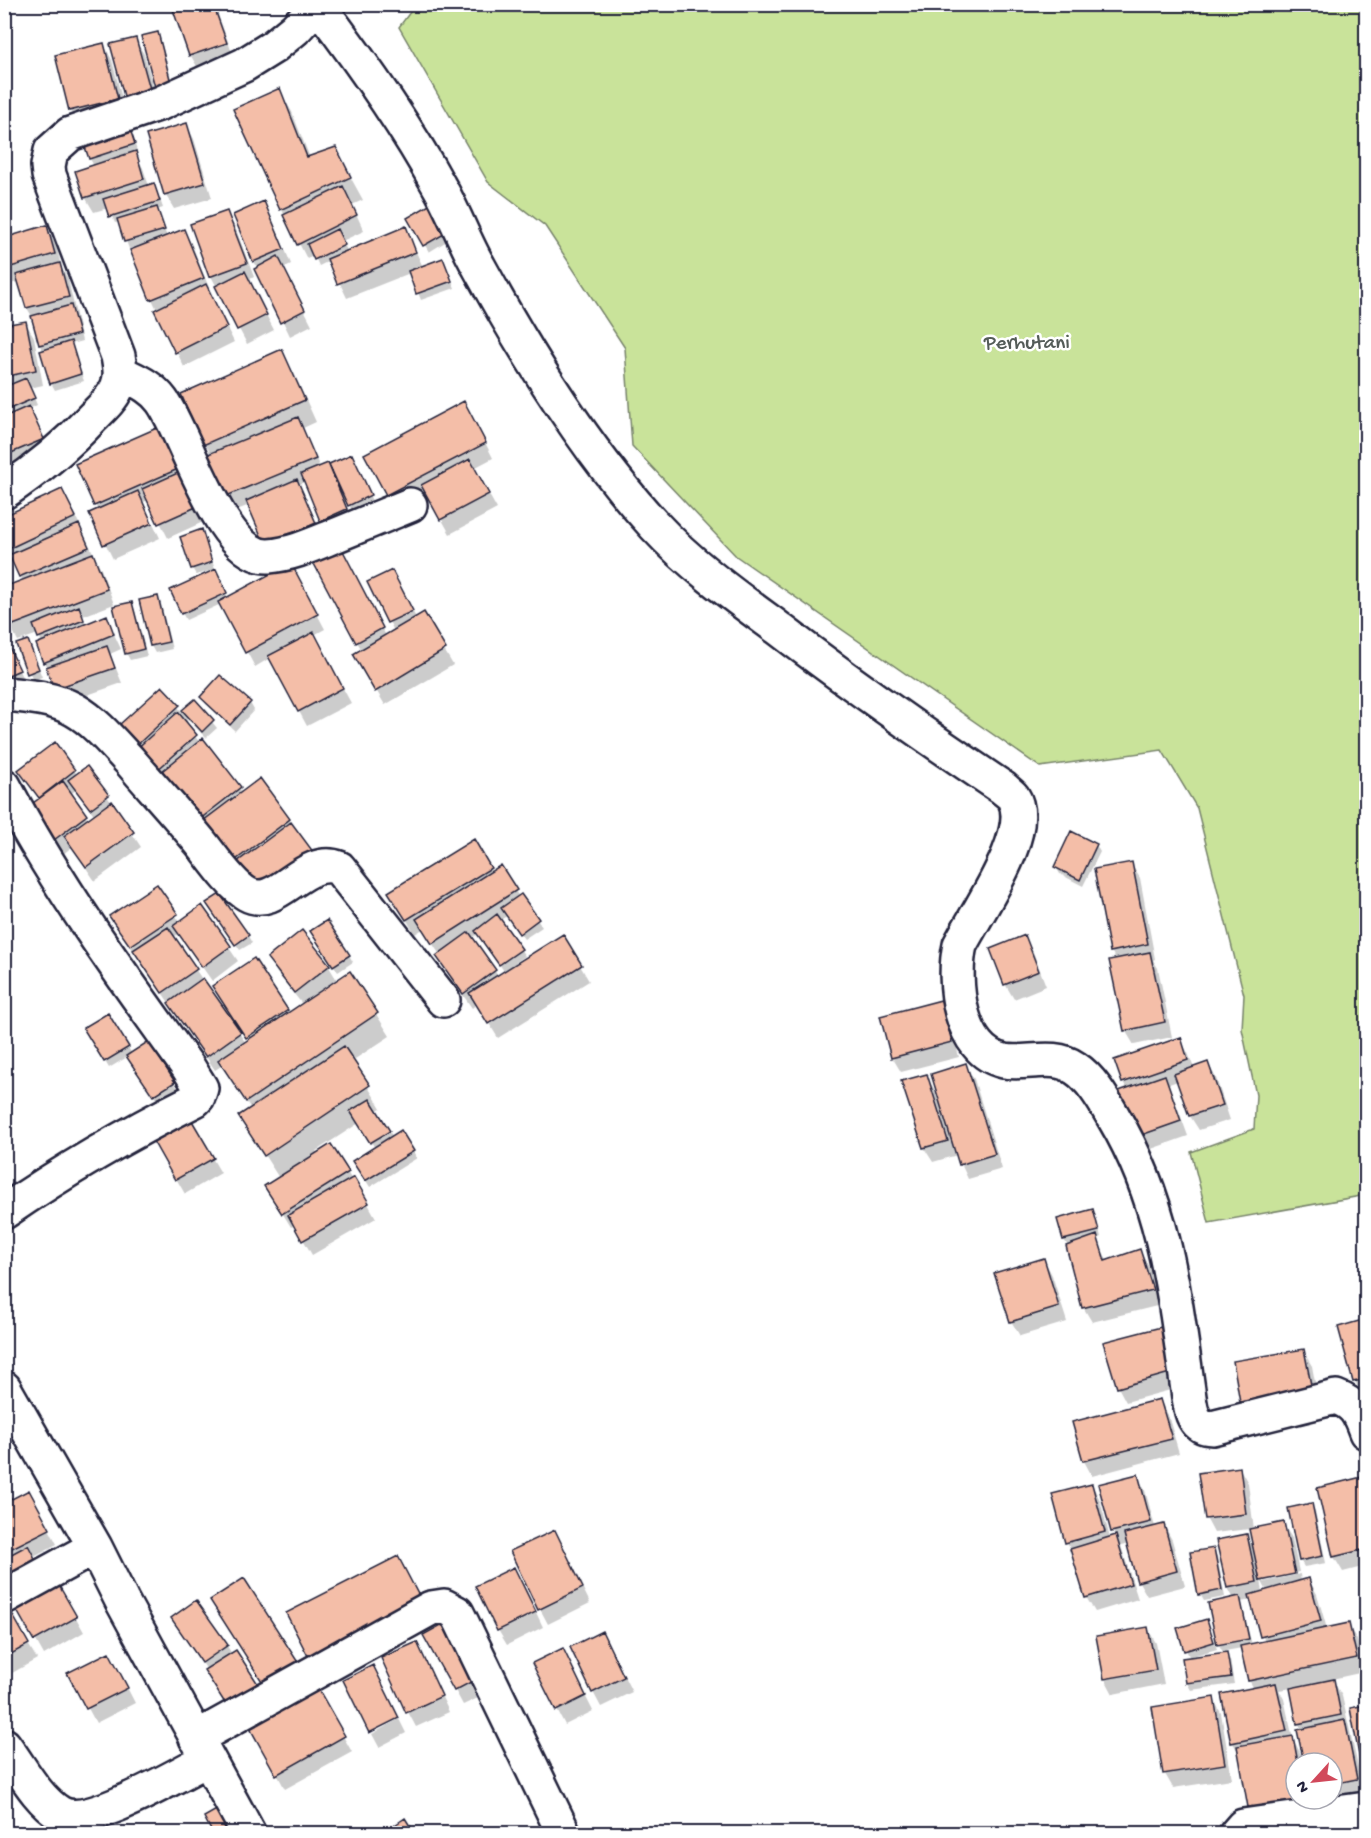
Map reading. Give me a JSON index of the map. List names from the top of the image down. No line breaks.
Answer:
{"parks":["Perhutani"],"north":"bottom left"}
